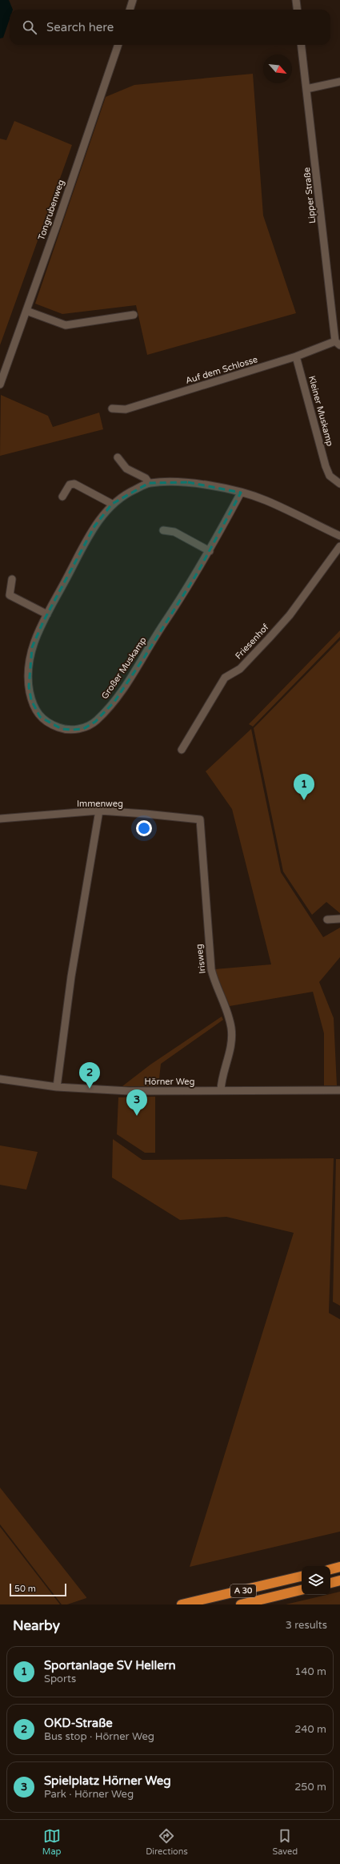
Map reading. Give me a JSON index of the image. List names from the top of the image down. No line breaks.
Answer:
{"streets":{"highway":["A 30"],"street":["Lipper Straße","Tongrubenweg","Auf dem Schlosse","Kleiner Muskamp","Friesenhof","Großer Muskamp","Immenweg","Irisweg","Hörner Weg"]},"crossings":[["Lipper Straße","Auf dem Schlosse"],["Auf dem Schlosse","Kleiner Muskamp"],["Immenweg","Irisweg"],["Irisweg","Hörner Weg"]],"scale_bar":"50 m","north":"bottom right","page":{"search":"Search here","pins":["1","2","3"],"scale":"50 m","heading":["Nearby","3 results"],"list":[{"mark":"1","name":"Sportanlage SV Hellern","note":"Sports","value":"140 m"},{"mark":"2","name":"OKD-Straße","note":"Bus stop · Hörner Weg","value":"240 m"},{"mark":"3","name":"Spielplatz Hörner Weg","note":"Park · Hörner Weg","value":"250 m"}],"nav":["Map","Directions","Saved"]}}
